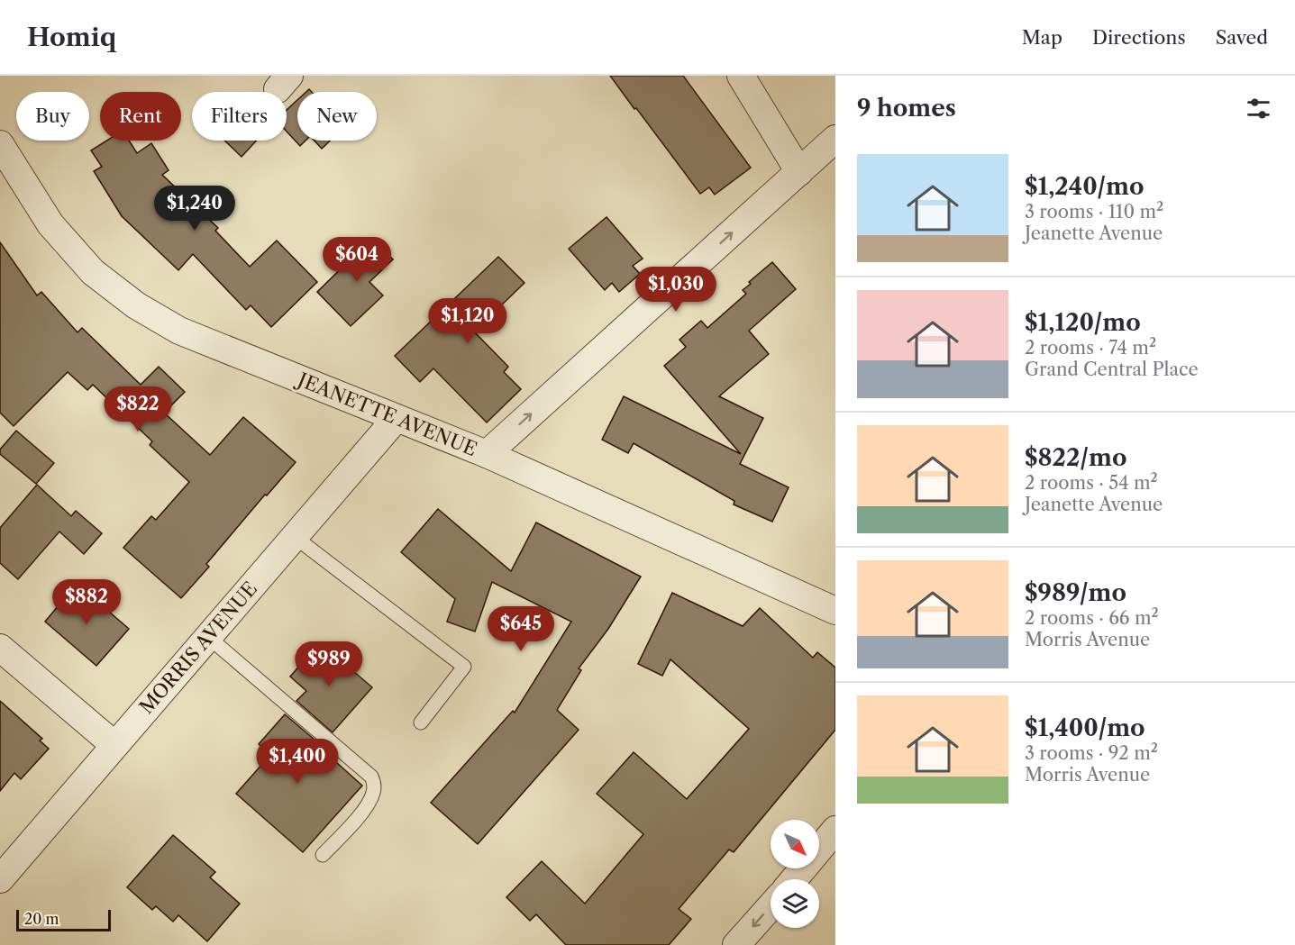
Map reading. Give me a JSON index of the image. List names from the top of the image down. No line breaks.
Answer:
{"streets":{"street":["JEANETTE AVENUE","MORRIS AVENUE"]},"crossings":[["JEANETTE AVENUE","MORRIS AVENUE"]],"scale_bar":"20 m","north":"bottom right","page":{"header":"Homiq","nav":["Map","Directions","Saved"],"heading":"9 homes","chip":["Buy","Rent","Filters","New"],"list":[{"name":"$1,240/mo","note":"3 rooms · 110 m² · Jeanette Avenue"},{"name":"$1,120/mo","note":"2 rooms · 74 m² · Grand Central Place"},{"name":"$822/mo","note":"2 rooms · 54 m² · Jeanette Avenue"},{"name":"$989/mo","note":"2 rooms · 66 m² · Morris Avenue"},{"name":"$1,400/mo","note":"3 rooms · 92 m² · Morris Avenue"}],"price":["$1,240","$604","$1,030","$1,120","$822","$882","$645","$989","$1,400"],"scale":"20 m"}}
